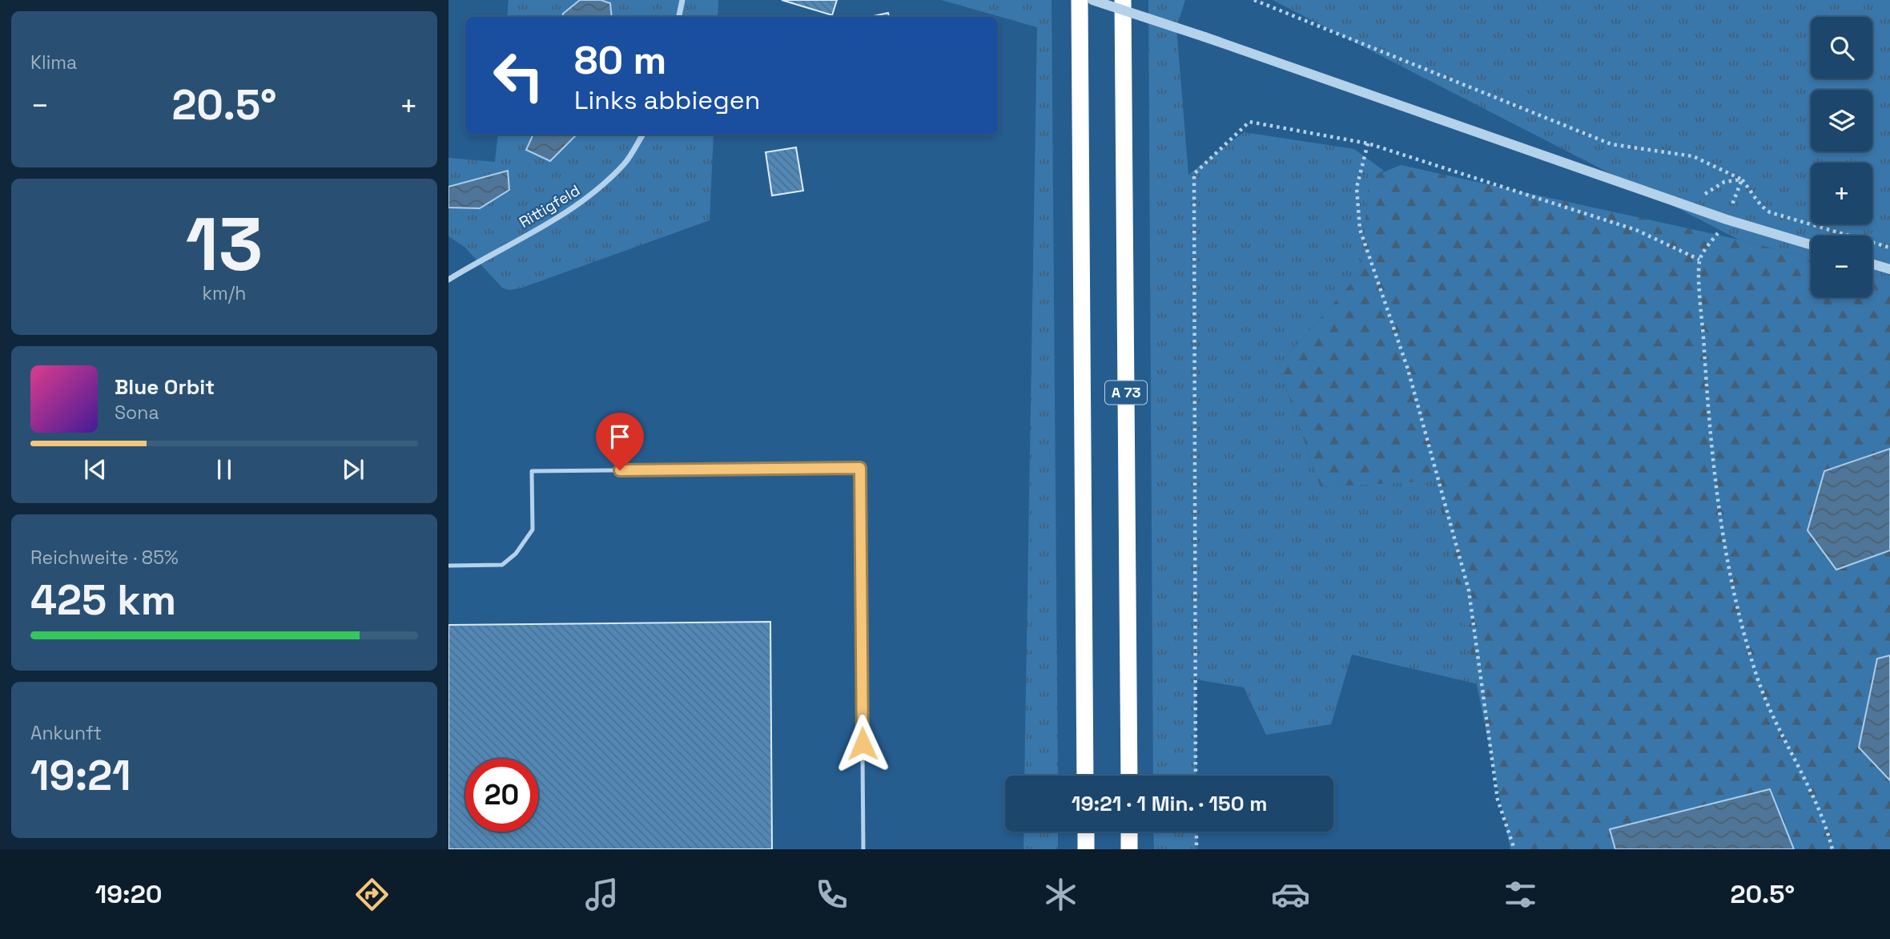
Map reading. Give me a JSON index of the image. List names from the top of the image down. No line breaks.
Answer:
{"streets":{"highway":["A 73"],"street":["Rittigfeld"]},"page":{"tile":["Klima",["13","km/h"],["Reichweite · 85%","425 km"],["Ankunft","19:21"]],"map_buttons":["+","−"],"turn":["80 m","Links abbiegen"],"heat":["−","20.5°","+"],"song":["Blue Orbit","Sona"],"limit":"20","trip":"19:21 · 1 Min. · 150 m","tabs":["19:20","20.5°"]}}
